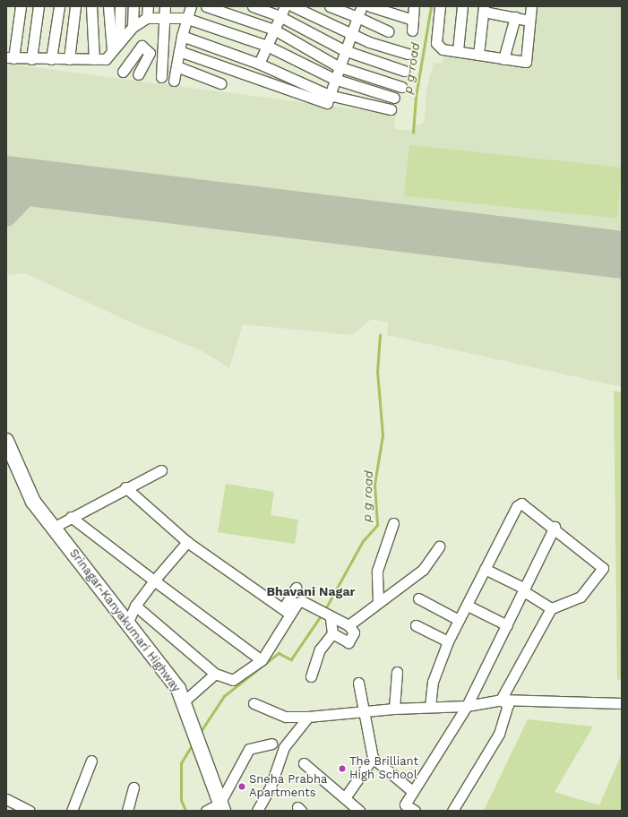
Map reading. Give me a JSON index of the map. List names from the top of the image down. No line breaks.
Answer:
{"streets":{"highway":["Srinagar-Kanyakumari Highway"]},"districts":["Bhavani Nagar"],"water":["p g road"],"places":["The Brilliant High School","Sneha Prabha Apartments"]}
